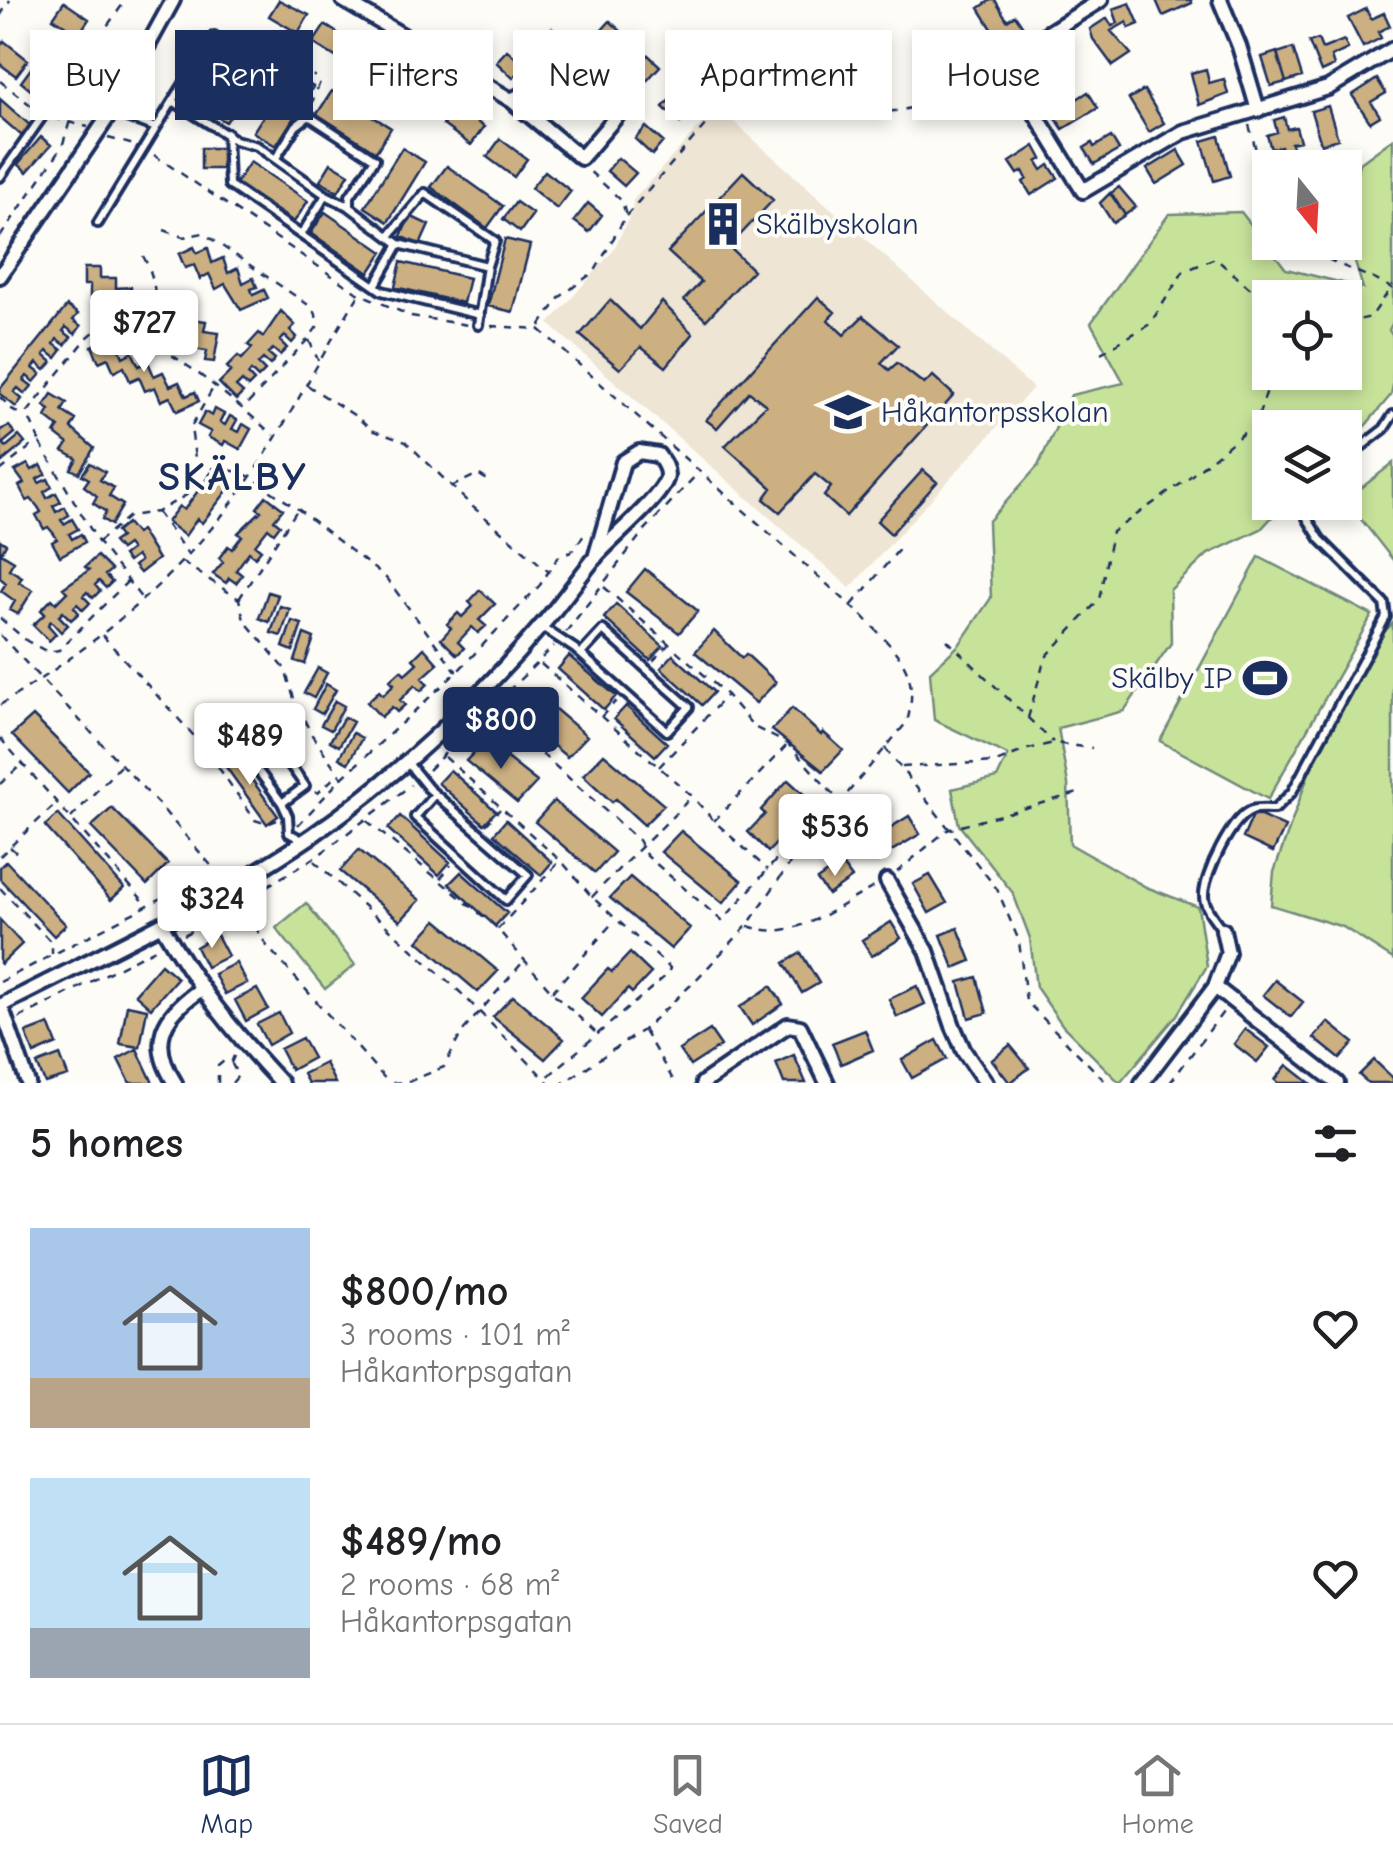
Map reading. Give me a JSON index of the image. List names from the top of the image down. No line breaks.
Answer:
{"districts":["SKÄLBY"],"places":{"building":["Skälbyskolan"],"school or university":["Håkantorpsskolan"],"sports":["Skälby IP"]},"north":"bottom","page":{"chip":["Buy","Rent","Filters","New","Apartment","House"],"price":["$727","$800","$489","$536","$324"],"heading":"5 homes","list":[{"name":"$800/mo","note":"3 rooms · 101 m² · Håkantorpsgatan"},{"name":"$489/mo","note":"2 rooms · 68 m² · Håkantorpsgatan"}],"tabs":["Map","Saved","Home"]}}
